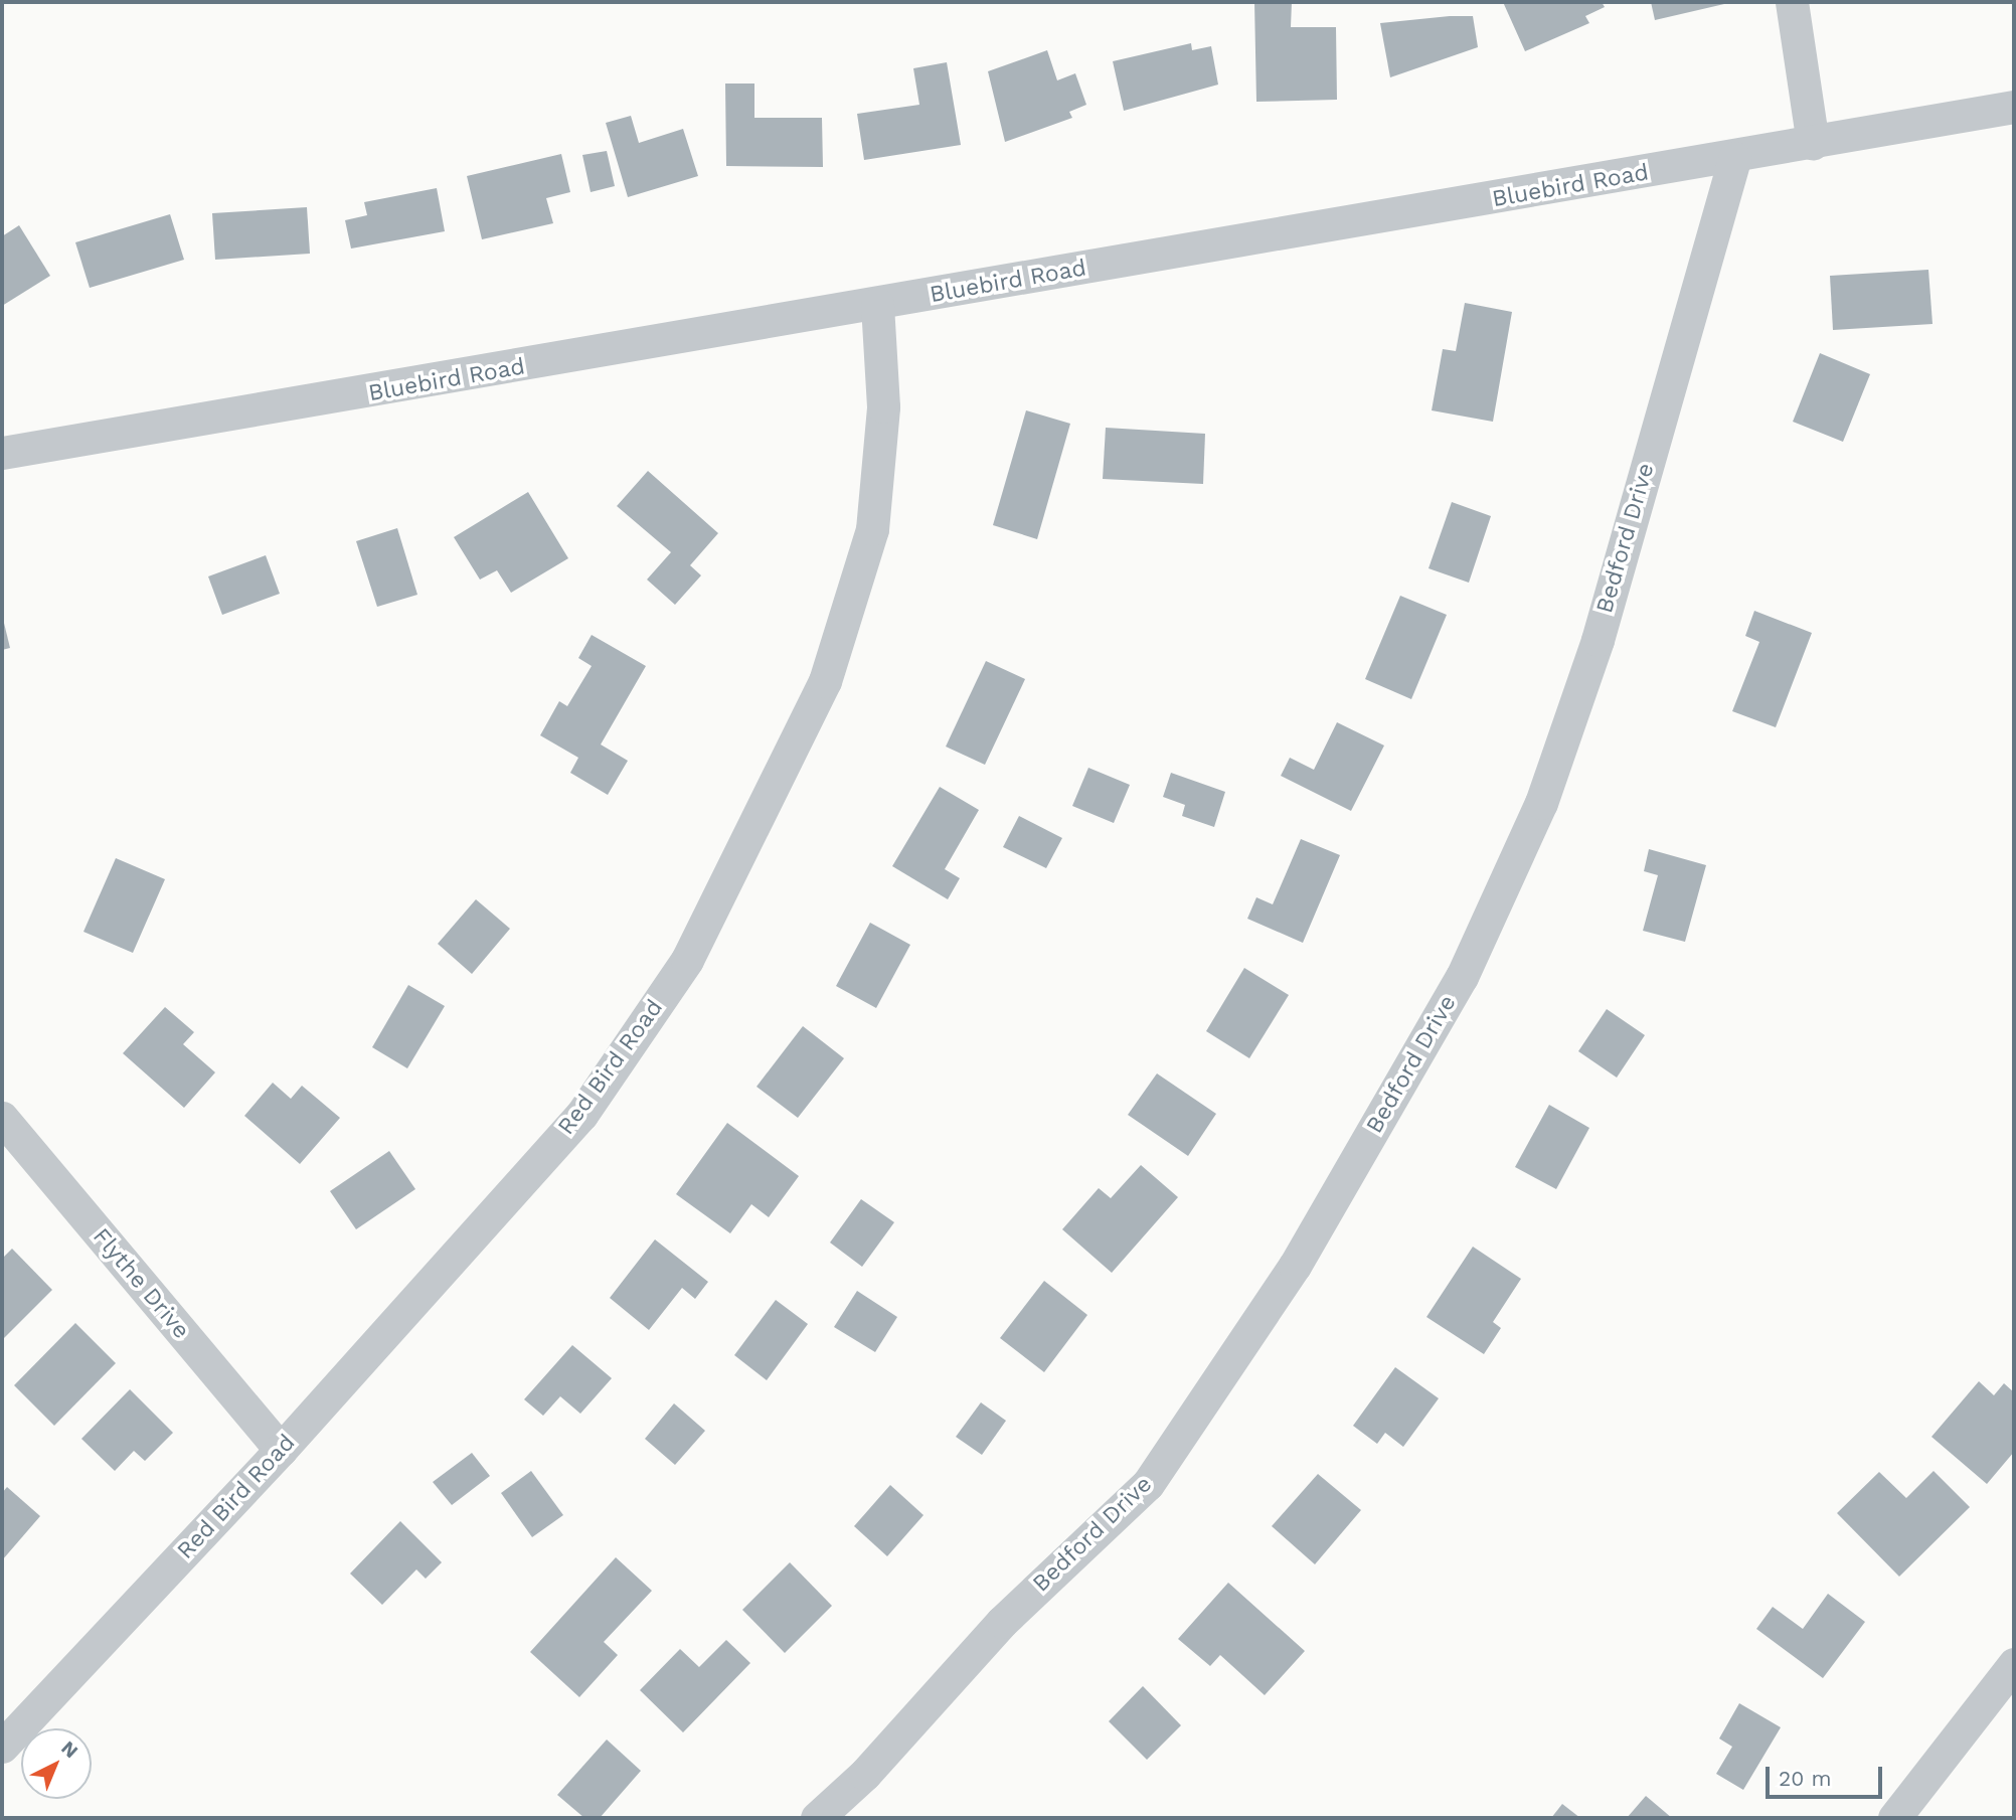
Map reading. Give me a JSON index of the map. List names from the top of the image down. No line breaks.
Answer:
{"streets":{"street":["Bluebird Road","Bedford Drive","Red Bird Road","Flythe Drive"]},"crossings":[["Bluebird Road","Bedford Drive"],["Bluebird Road","Red Bird Road"],["Red Bird Road","Flythe Drive"]],"scale_bar":"20 m","north":"top right"}
